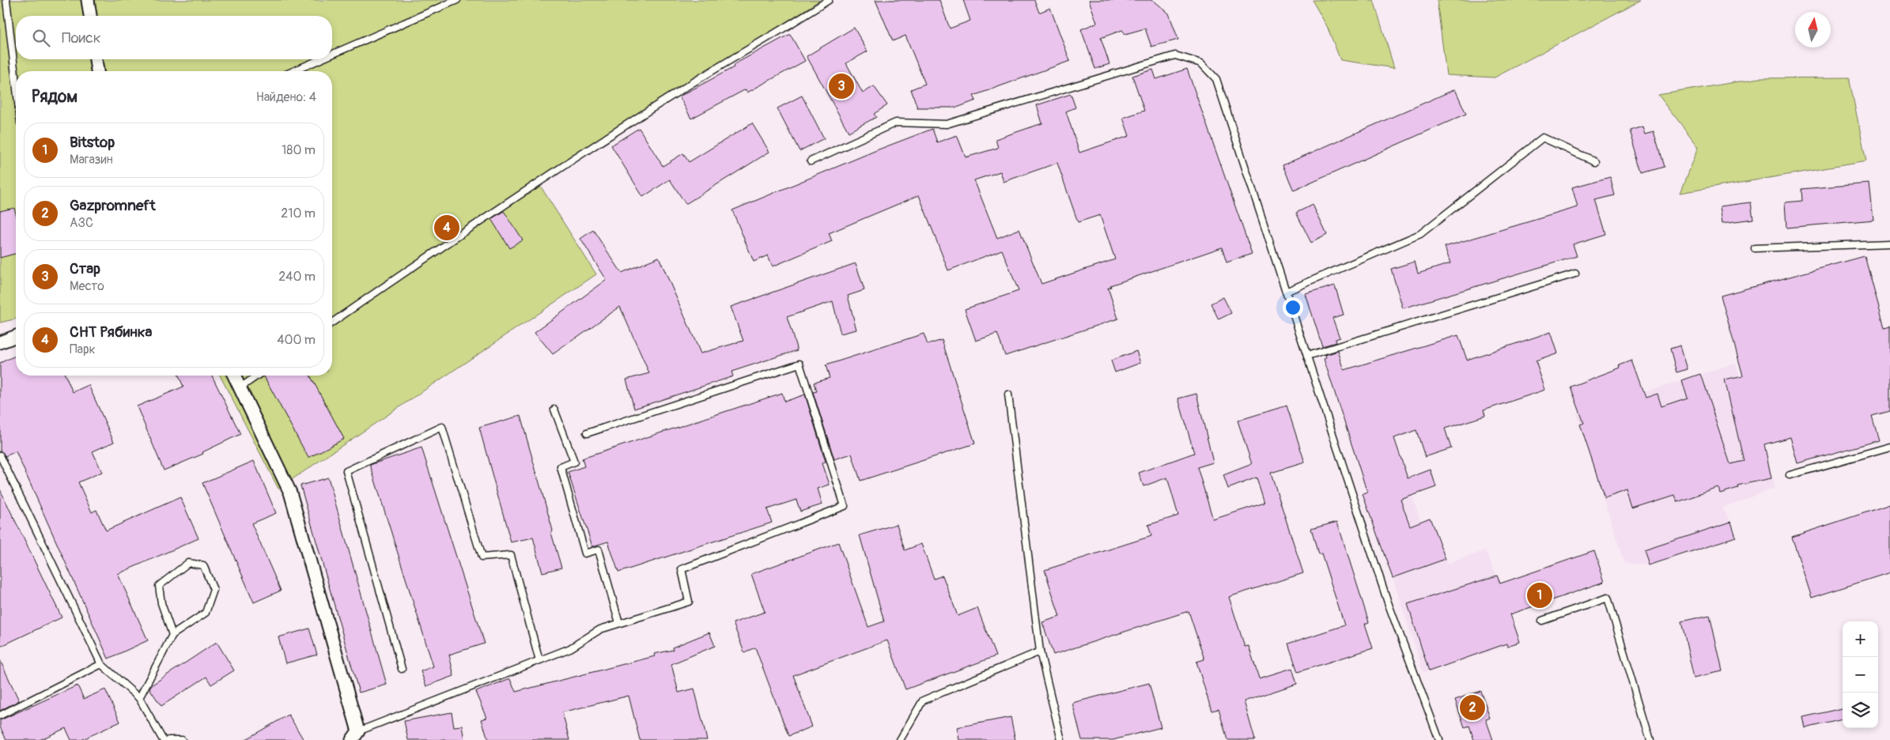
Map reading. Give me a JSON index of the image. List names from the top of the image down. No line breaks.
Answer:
{"north":"top","page":{"search":"Поиск","heading":["Рядом","Найдено: 4"],"pins":["3","4","1","2"],"list":[{"mark":"1","name":"Bitstop","note":"Магазин","value":"180 m"},{"mark":"2","name":"Gazpromneft","note":"АЗС","value":"210 m"},{"mark":"3","name":"Стар","note":"Место","value":"240 m"},{"mark":"4","name":"СНТ Рябинка","note":"Парк","value":"400 m"}],"map_buttons":["+","−"]}}
